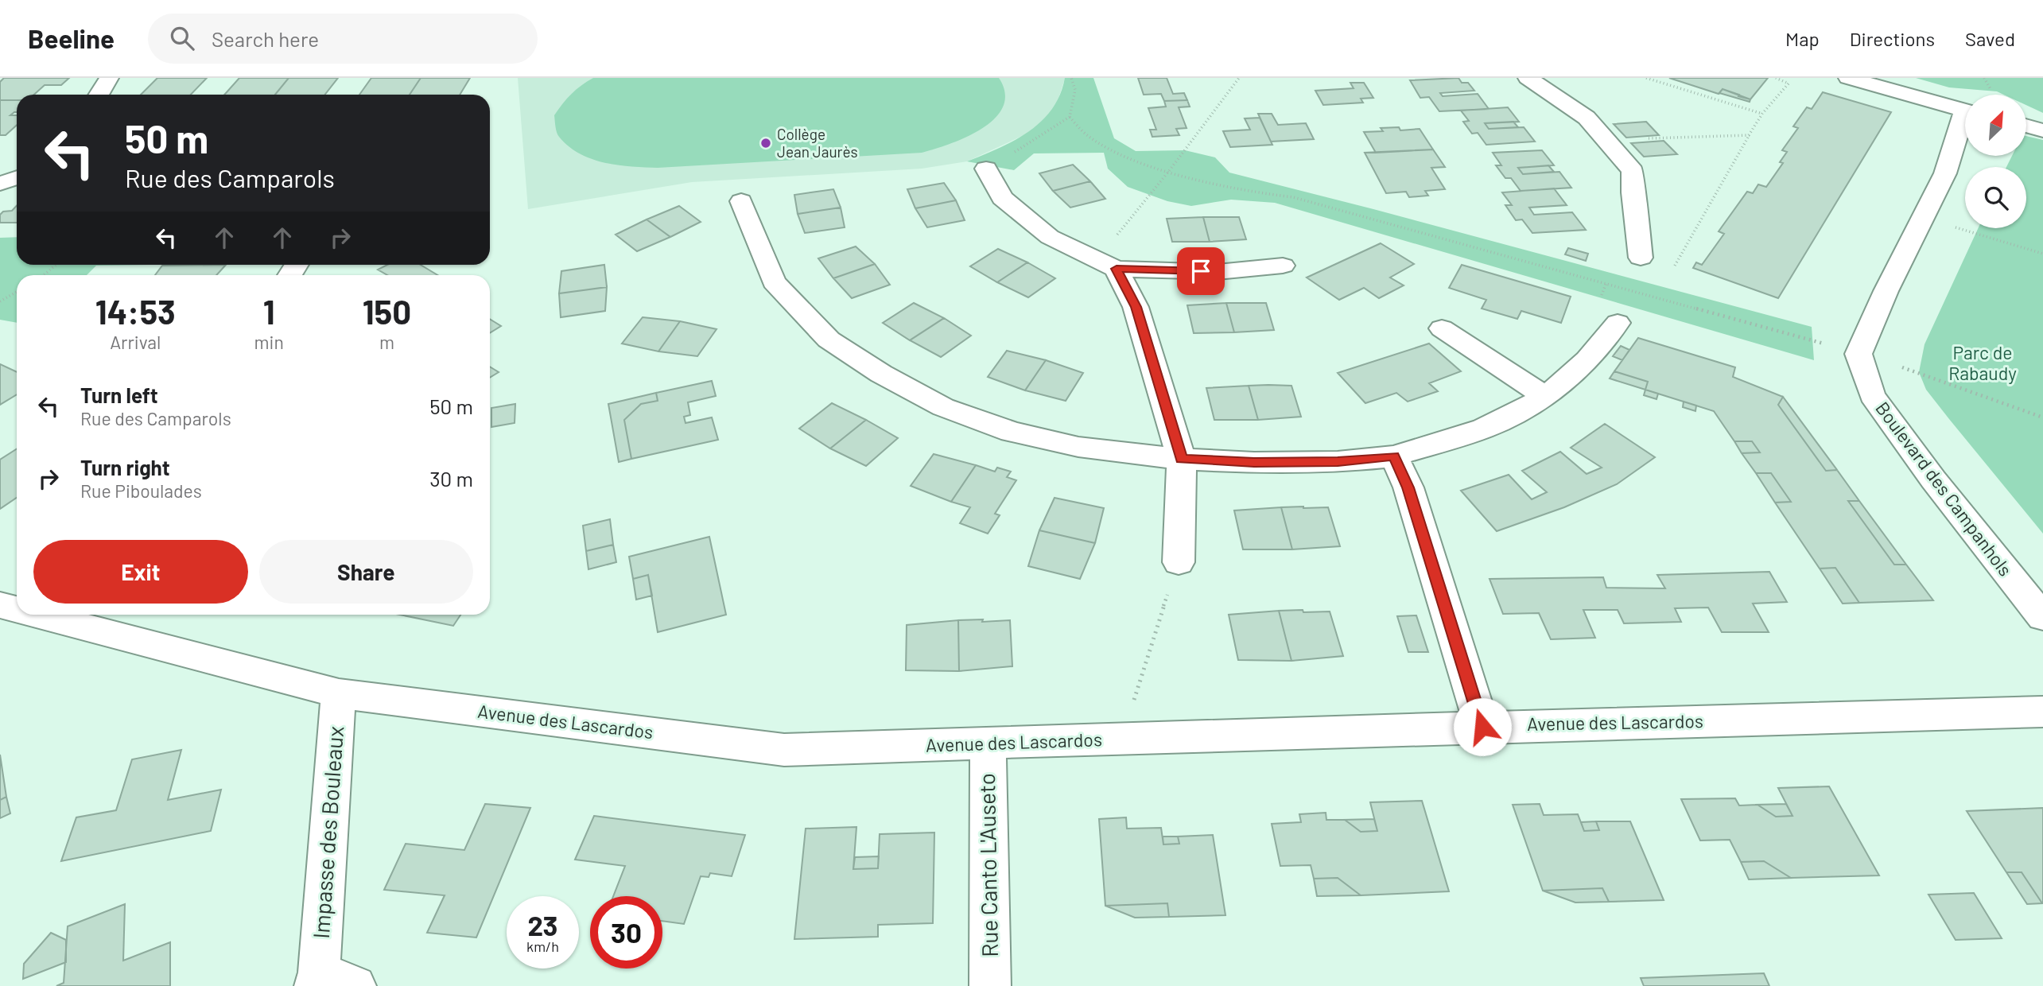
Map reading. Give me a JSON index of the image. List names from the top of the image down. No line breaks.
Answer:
{"streets":{"street":["Boulevard des Campanhols","Avenue des Lascardos","Impasse des Bouleaux","Rue Canto L'Auseto"]},"crossings":[["Avenue des Lascardos","Impasse des Bouleaux"],["Avenue des Lascardos","Rue Canto L'Auseto"]],"parks":["Parc de Rabaudy"],"places":["Collège Jean Jaurès"],"north":"top right","page":{"header":"Beeline","search":"Search here","nav":["Map","Directions","Saved"],"turn":["50 m","Rue des Camparols"],"eta":["14:53","Arrival","1","min","150","m"],"list":[{"name":"Turn left","note":"Rue des Camparols","value":"50 m"},{"name":"Turn right","note":"Rue Piboulades","value":"30 m"}],"buttons":["Exit","Share"],"speed":"23 km/h","limit":"30"}}
